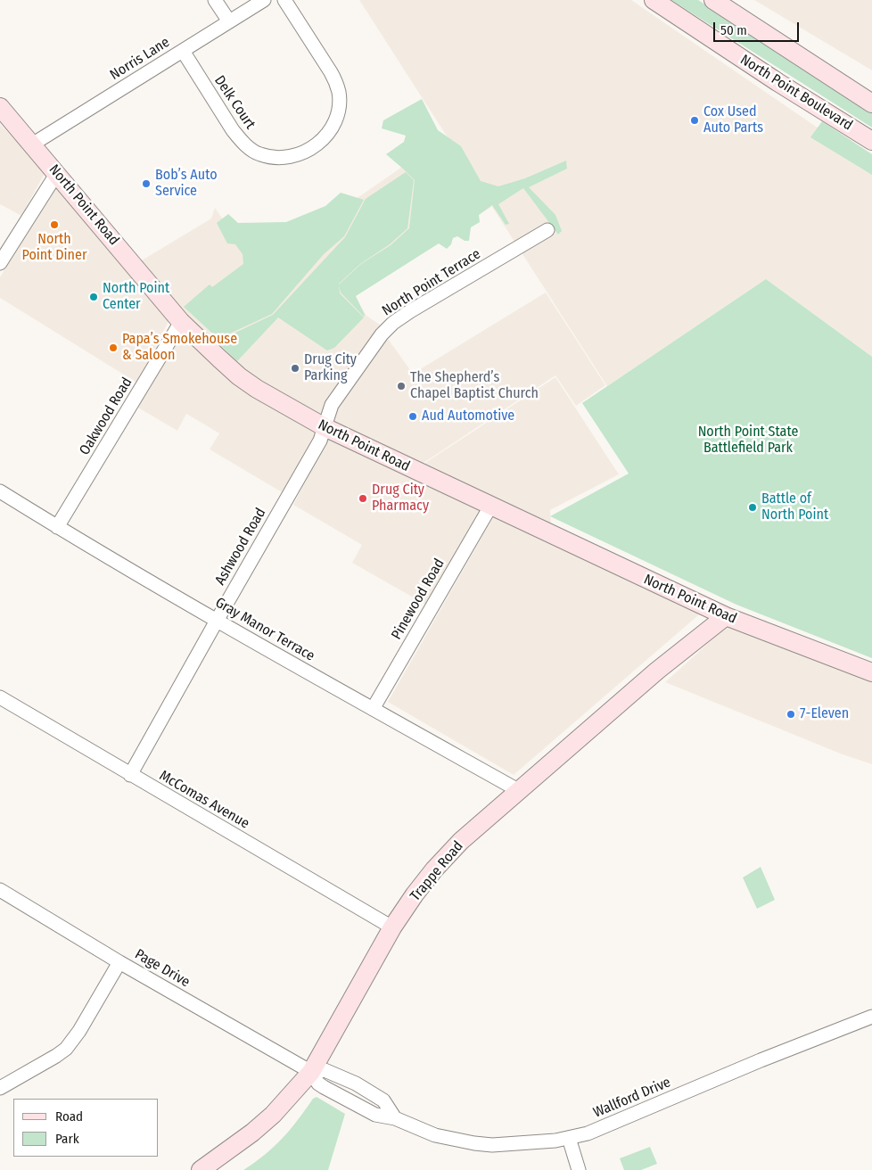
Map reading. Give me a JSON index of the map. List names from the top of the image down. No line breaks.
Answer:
{"streets":{"street":["Norris Lane","North Point Boulevard","Delk Court","North Point Road","North Point Terrace","Oakwood Road","Ashwood Road","Pinewood Road","Gray Manor Terrace","McComas Avenue","Trappe Road","Page Drive","Wallford Drive"]},"crossings":[["Norris Lane","Delk Court"],["Norris Lane","North Point Road"],["North Point Road","North Point Terrace"],["North Point Road","Oakwood Road"],["North Point Road","Ashwood Road"],["North Point Road","Pinewood Road"],["North Point Road","Trappe Road"],["North Point Terrace","Ashwood Road"],["Oakwood Road","Gray Manor Terrace"],["Ashwood Road","Gray Manor Terrace"],["Ashwood Road","McComas Avenue"],["Pinewood Road","Gray Manor Terrace"],["Gray Manor Terrace","Trappe Road"],["McComas Avenue","Trappe Road"],["Trappe Road","Page Drive"],["Trappe Road","Wallford Drive"],["Page Drive","Wallford Drive"]],"parks":["North Point State Battlefield Park"],"places":["Cox Used Auto Parts","Bob’s Auto Service","North Point Diner","North Point Center","Papa’s Smokehouse & Saloon","Drug City Parking","The Shepherd’s Chapel Baptist Church","Aud Automotive","Drug City Pharmacy","Battle of North Point","7-Eleven"],"legend":["Road","Park"],"scale_bar":"50 m"}
